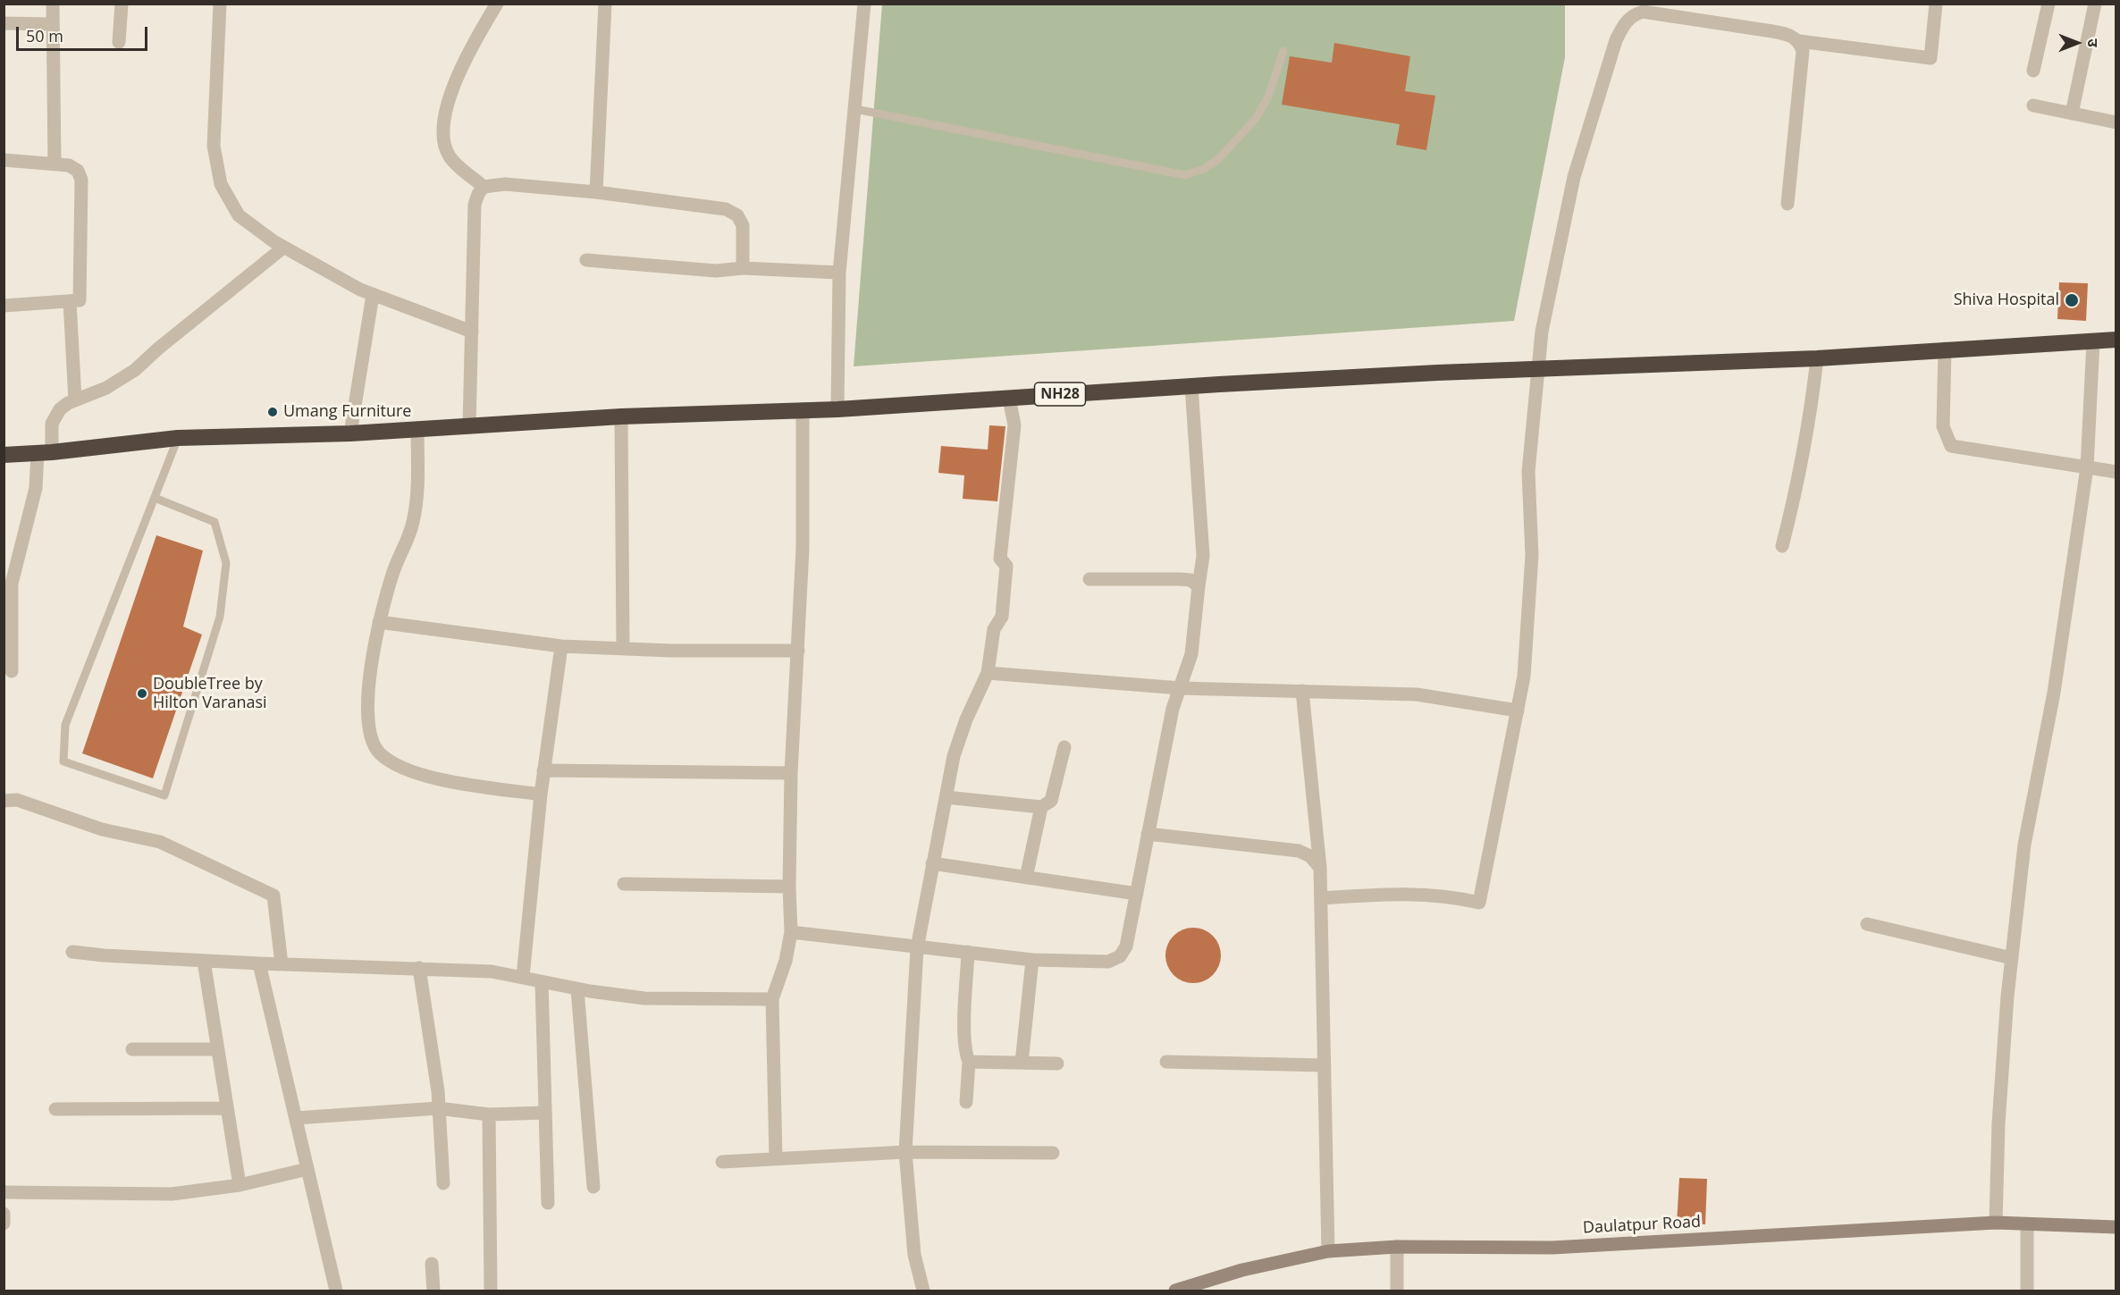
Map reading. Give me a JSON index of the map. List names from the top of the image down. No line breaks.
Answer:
{"streets":{"highway":["NH28"],"street":["Daulatpur Road"]},"places":["Shiva Hospital","Umang Furniture","DoubleTree by Hilton Varanasi"],"scale_bar":"50 m","north":"right"}
